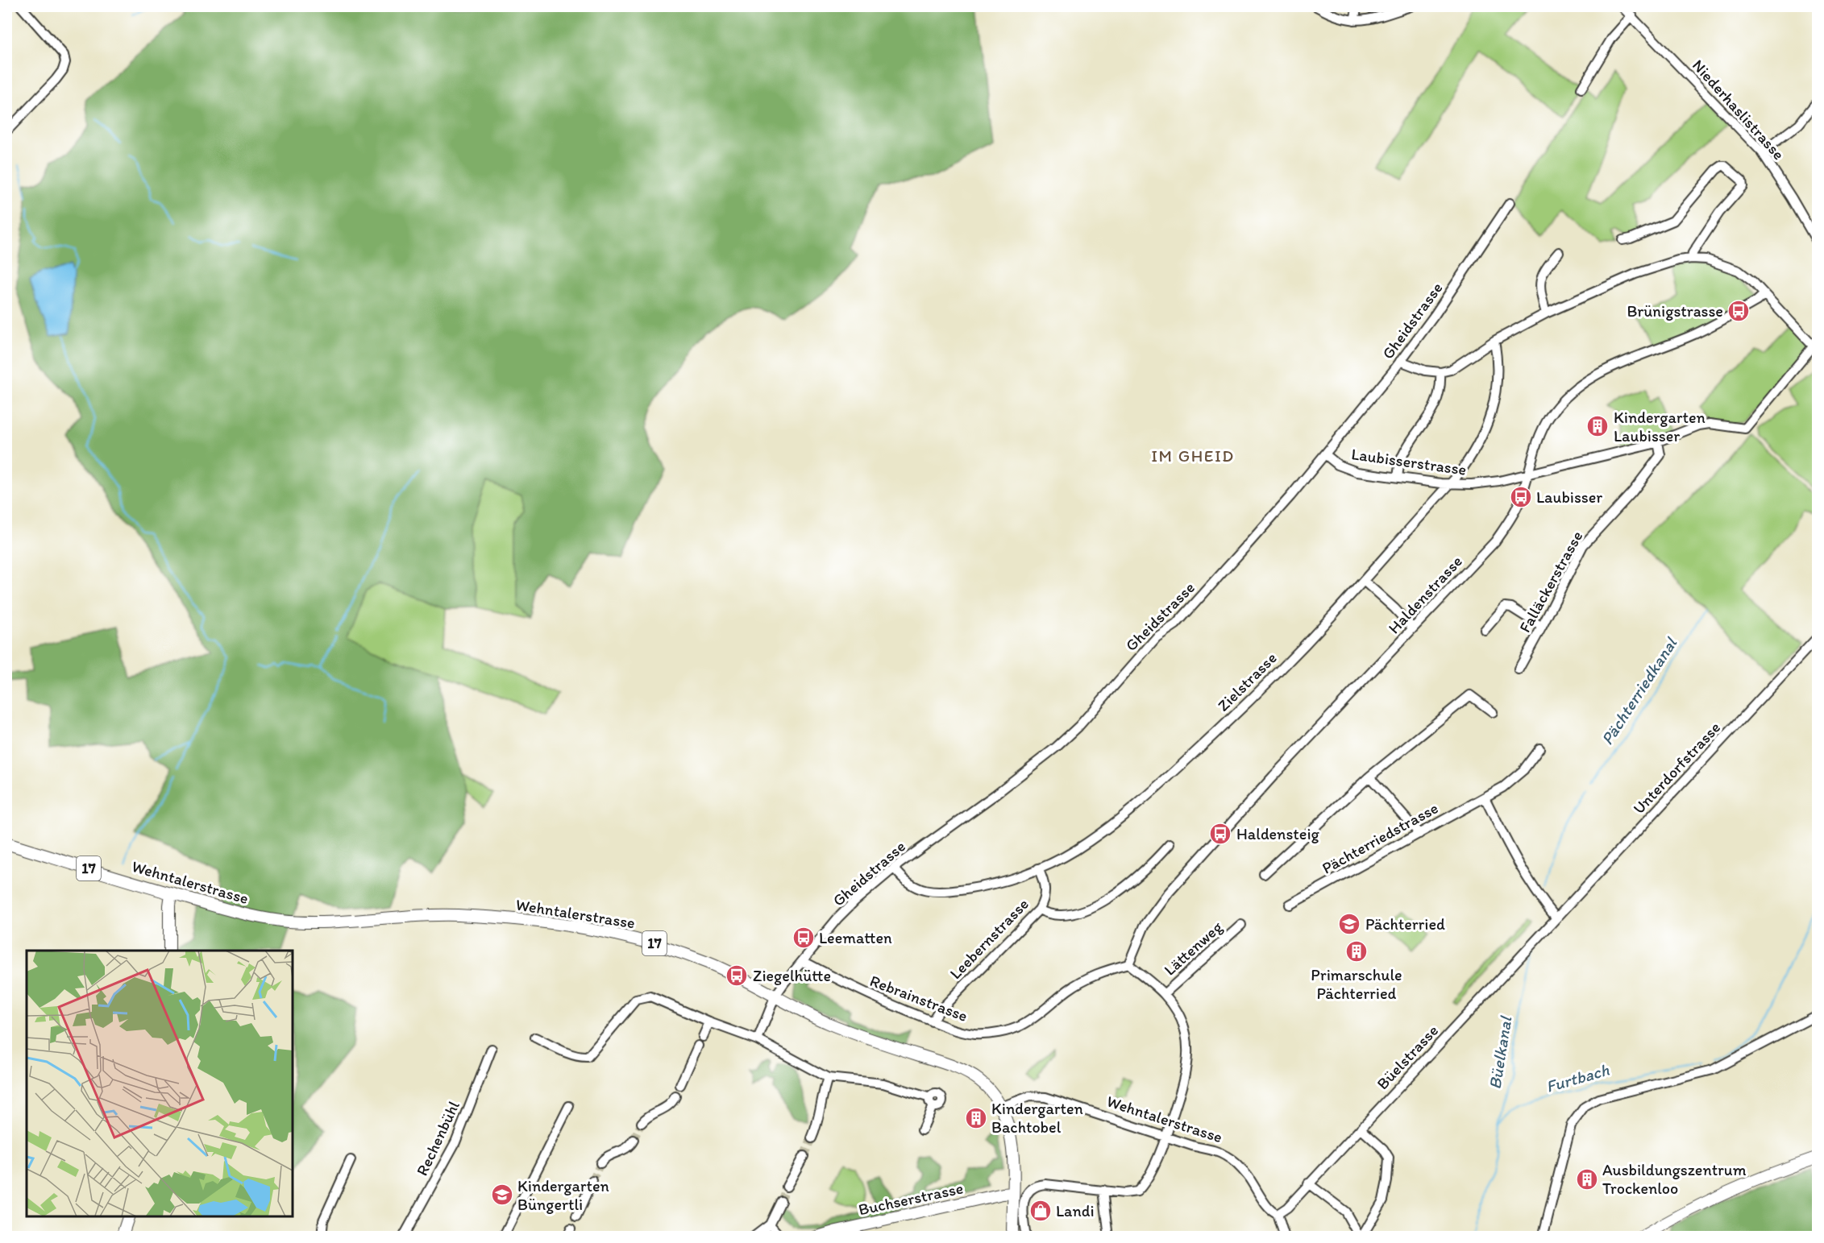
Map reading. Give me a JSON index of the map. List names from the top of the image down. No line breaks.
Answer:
{"streets":{"main road":["17","Wehntalerstrasse","Buchserstrasse"],"street":["Niederhaslistrasse","Gheidstrasse","Laubisserstrasse","Falläckerstrasse","Haldenstrasse","Zielstrasse","Unterdorfstrasse","Pächterriedstrasse","Leebernstrasse","Lättenweg","Rebrainstrasse","Büelstrasse","Rechenbühl"]},"crossings":[["Gheidstrasse","Laubisserstrasse"],["Gheidstrasse","Zielstrasse"],["Gheidstrasse","Wehntalerstrasse"],["Gheidstrasse","Rebrainstrasse"],["Laubisserstrasse","Falläckerstrasse"],["Laubisserstrasse","Haldenstrasse"],["Laubisserstrasse","Zielstrasse"],["Haldenstrasse","Rebrainstrasse"],["Zielstrasse","Leebernstrasse"],["Unterdorfstrasse","Büelstrasse"],["17","Wehntalerstrasse"],["17","Buchserstrasse"],["Wehntalerstrasse","Büelstrasse"],["Leebernstrasse","Rebrainstrasse"]],"districts":["IM GHEID"],"water":["Pächterriedkanal","Büelkanal","Furtbach"],"places":{"bus stop":["Brünigstrasse","Laubisser","Haldensteig","Leematten","Ziegelhütte"],"building":["Kindergarten Laubisser","Primarschule Pächterried","Kindergarten Bachtobel","Ausbildungszentrum Trockenloo"],"school or university":["Pächterried","Kindergarten Büngertli"],"shop":["Landi"]}}
